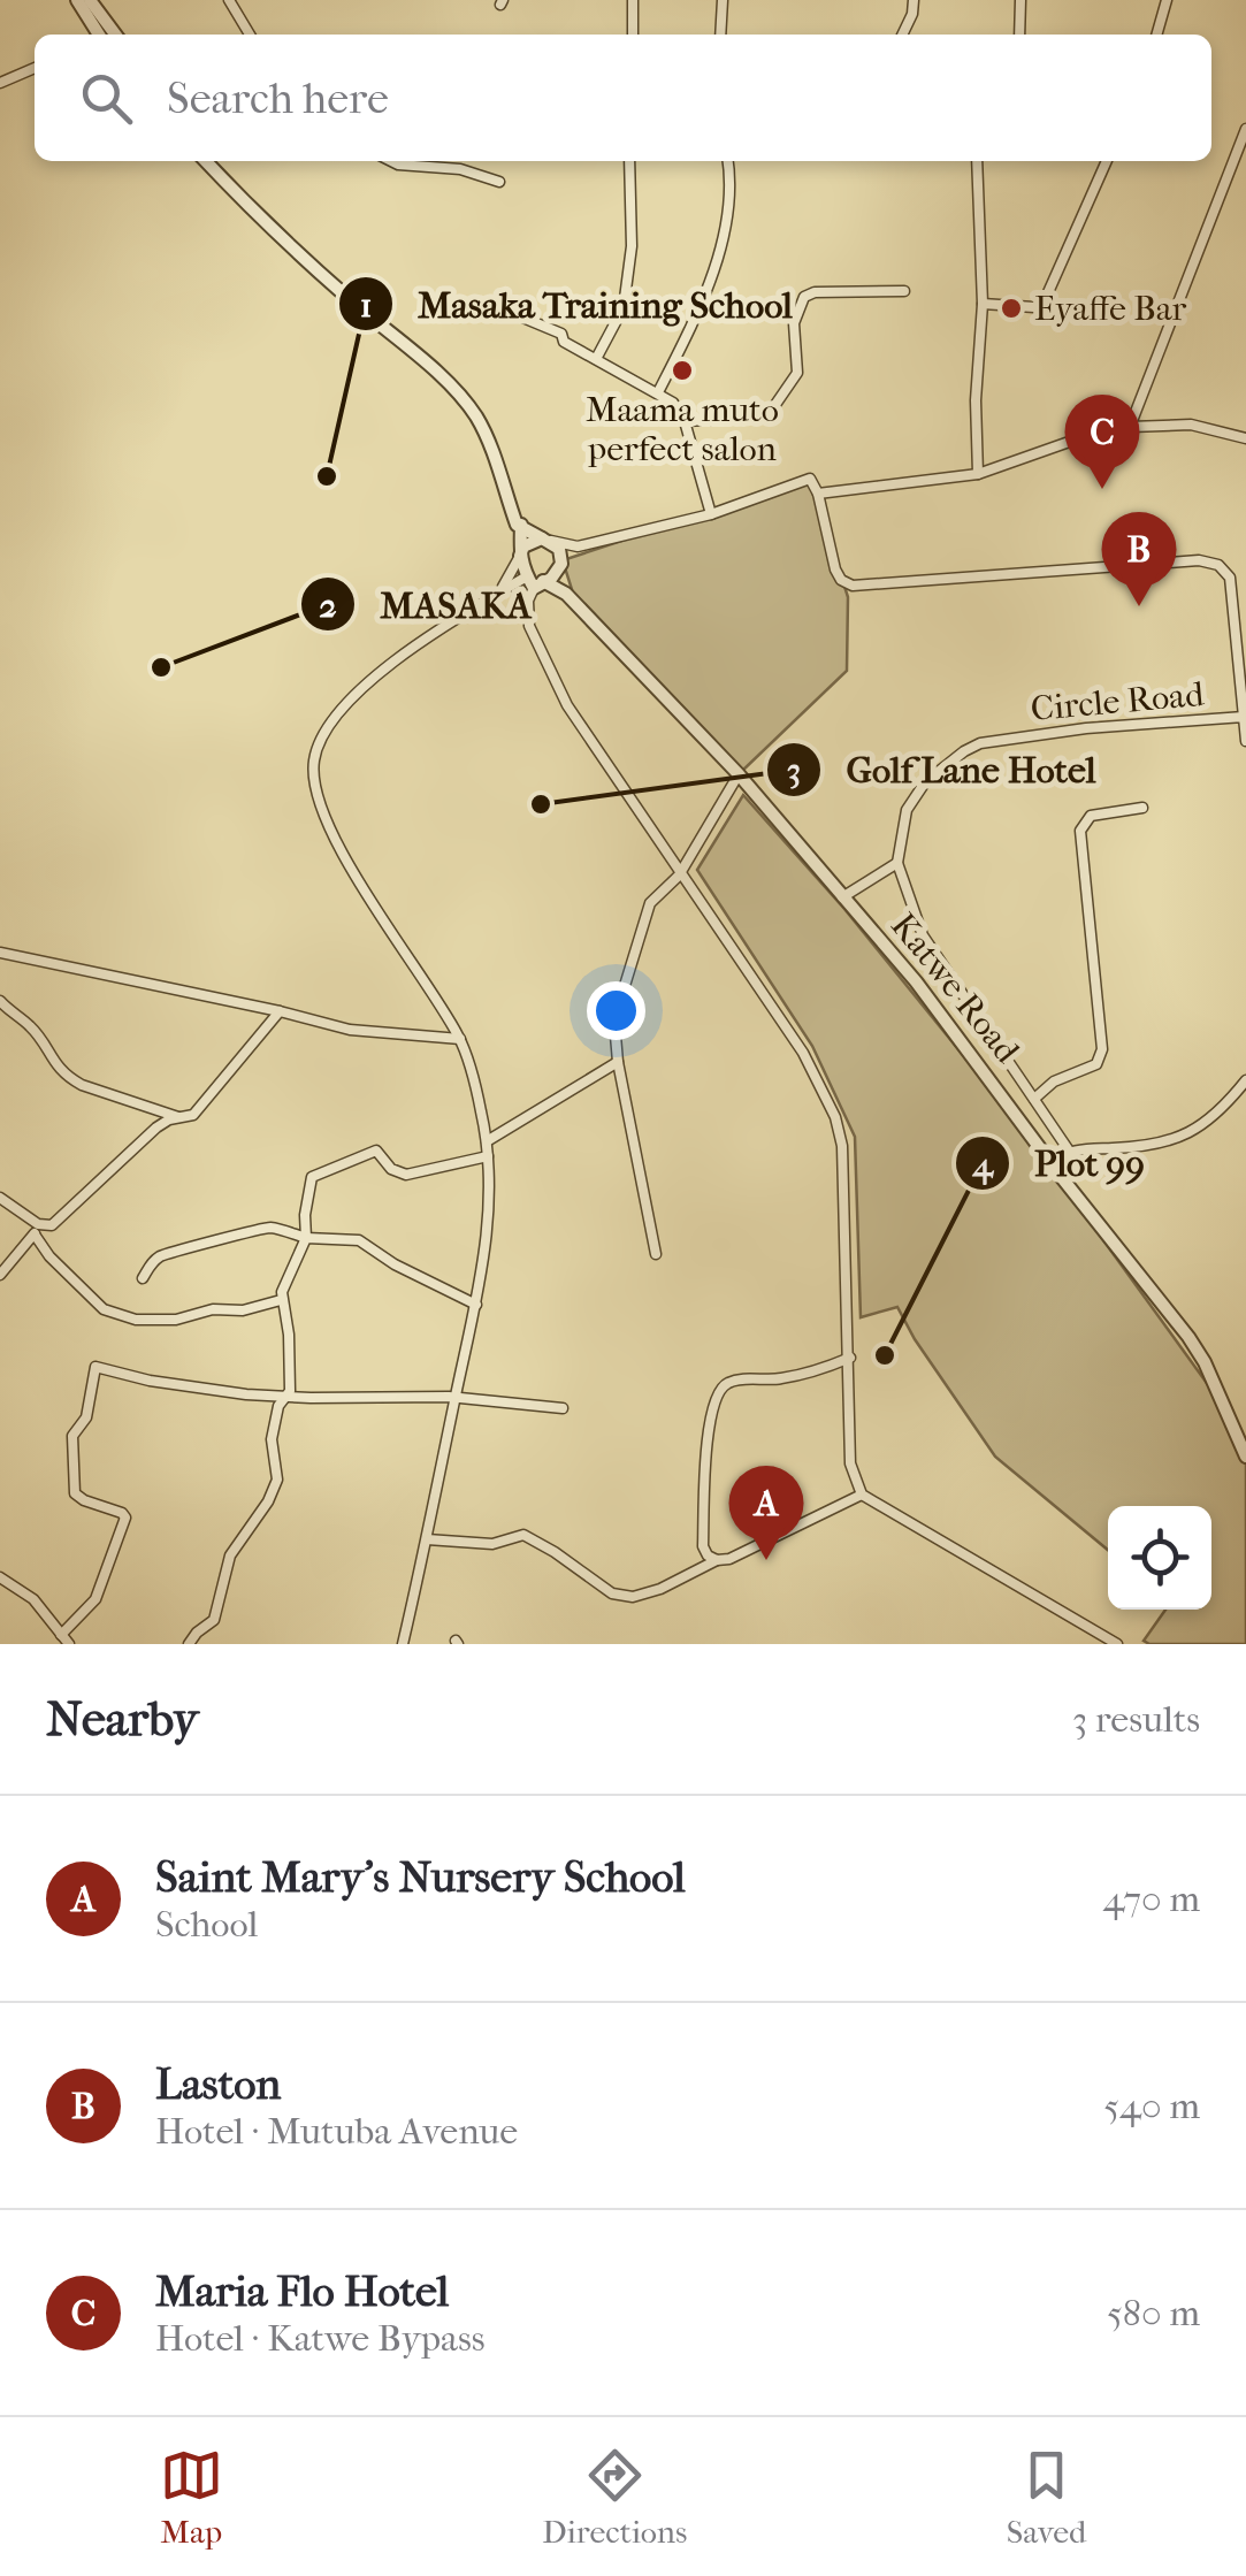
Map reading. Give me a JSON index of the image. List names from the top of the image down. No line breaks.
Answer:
{"streets":{"street":["Circle Road","Katwe Road"]},"places":["Eyaffe Bar","Maama muto perfect salon","Masaka Training School","MASAKA","Golf Lane Hotel","Plot 99"],"page":{"search":"Search here","pins":["C","B","A"],"heading":["Nearby","3 results"],"list":[{"mark":"A","name":"Saint Mary's Nursery School","note":"School","value":"470 m"},{"mark":"B","name":"Laston","note":"Hotel · Mutuba Avenue","value":"540 m"},{"mark":"C","name":"Maria Flo Hotel","note":"Hotel · Katwe Bypass","value":"580 m"}],"nav":["Map","Directions","Saved"]}}
